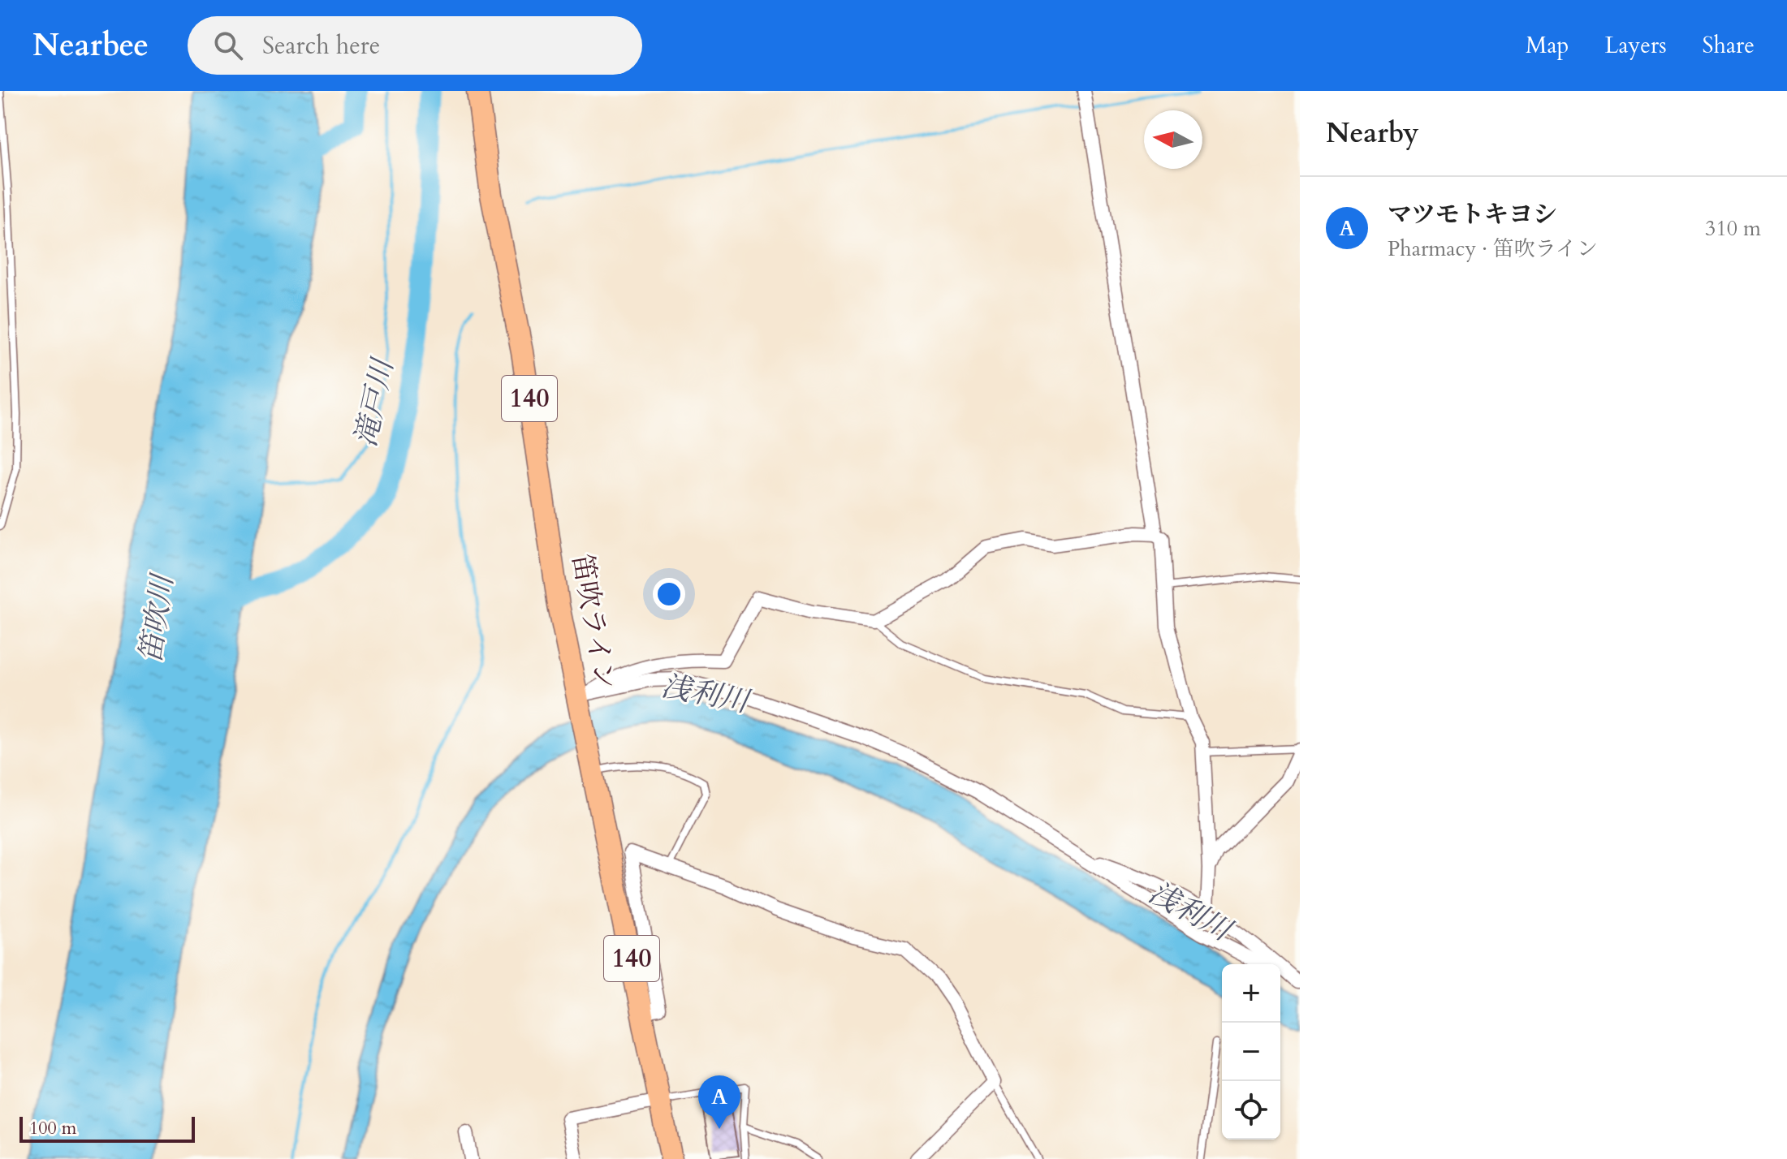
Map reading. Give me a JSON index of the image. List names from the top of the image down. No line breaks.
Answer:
{"streets":{"highway":["140","笛吹ライン"]},"water":["滝戸川","笛吹川","浅利川"],"scale_bar":"100 m","north":"left","page":{"header":"Nearbee","search":"Search here","nav":["Map","Layers","Share"],"heading":"Nearby","list":[{"mark":"A","name":"マツモトキヨシ","note":"Pharmacy · 笛吹ライン","value":"310 m"}],"map_buttons":["+","−"],"pins":"A","scale":"100 m"}}
